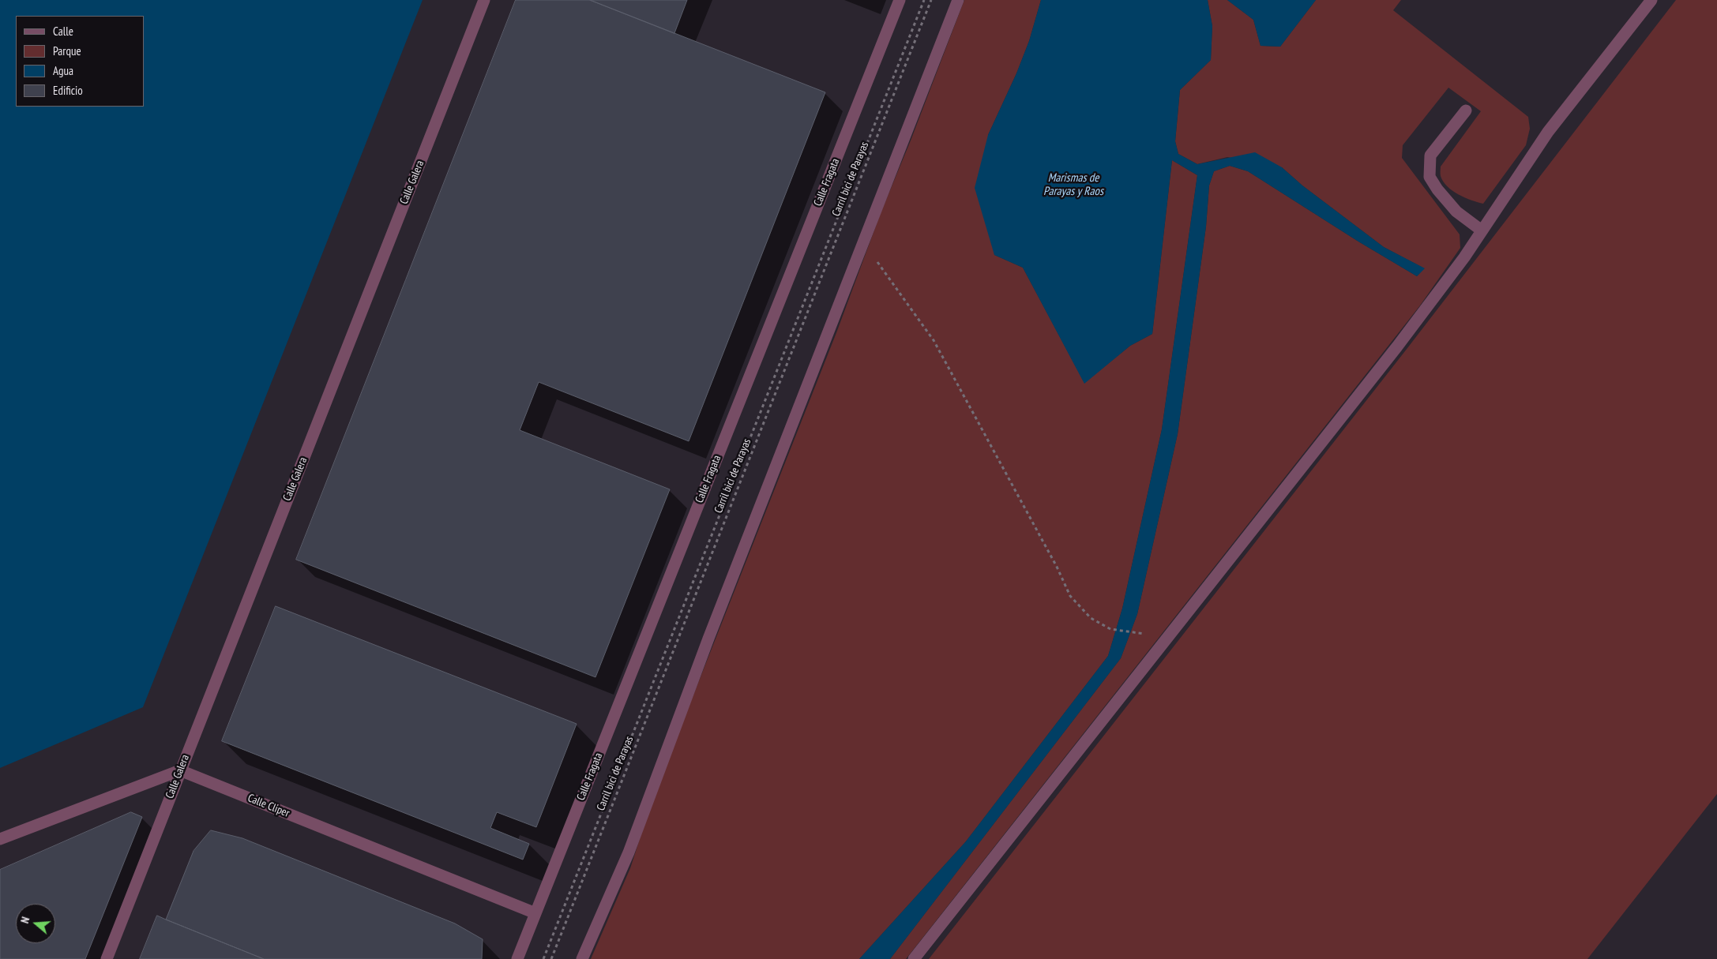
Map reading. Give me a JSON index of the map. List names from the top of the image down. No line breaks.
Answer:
{"streets":{"street":["Calle Galera","Calle Fragata","Calle Cliper"],"path":["Carril bici de Parayas"]},"crossings":[["Calle Galera","Calle Cliper"],["Calle Fragata","Calle Cliper"]],"water":["Marismas de Parayas y Raos"],"legend":["Calle","Parque","Agua","Edificio"],"north":"left"}
